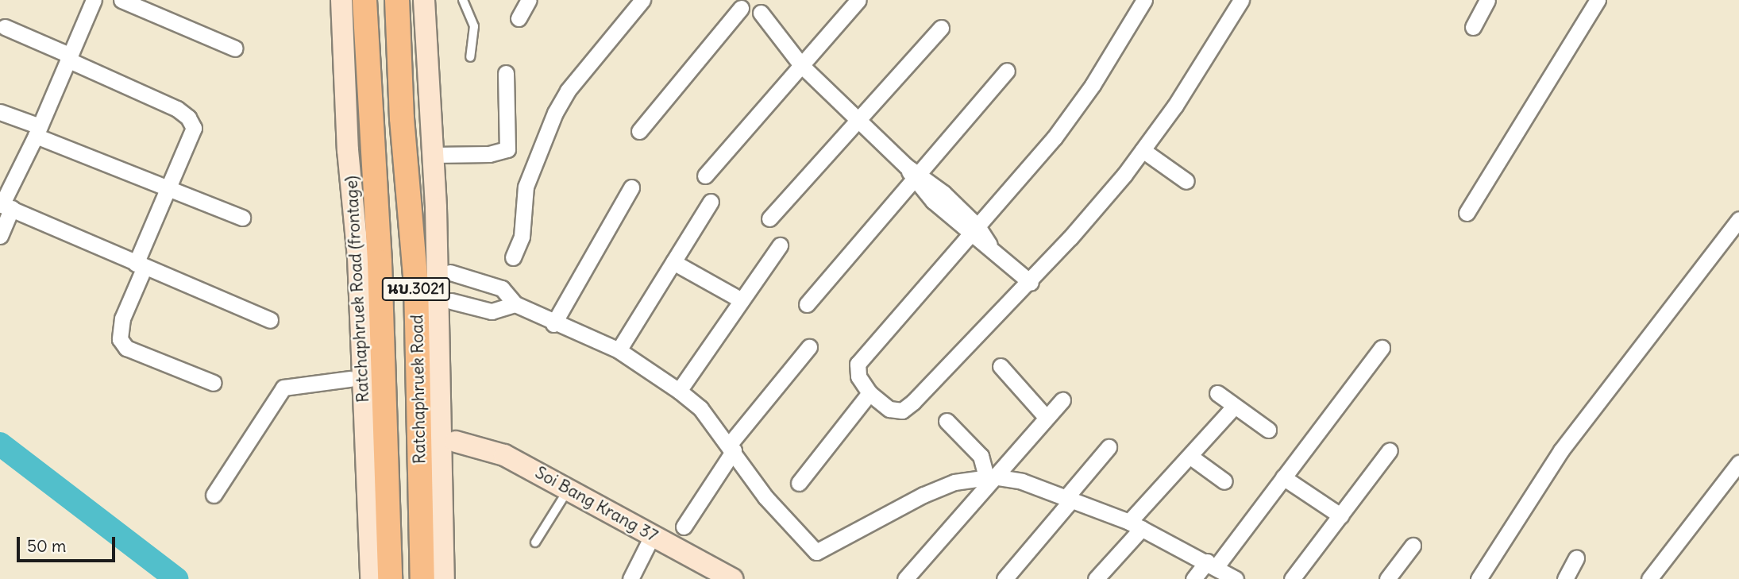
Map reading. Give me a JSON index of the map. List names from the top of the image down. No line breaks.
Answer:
{"streets":{"main road":["Ratchaphruek Road (frontage)","นบ.3021","Ratchaphruek Road","Soi Bang Krang 37"]},"scale_bar":"50 m"}
